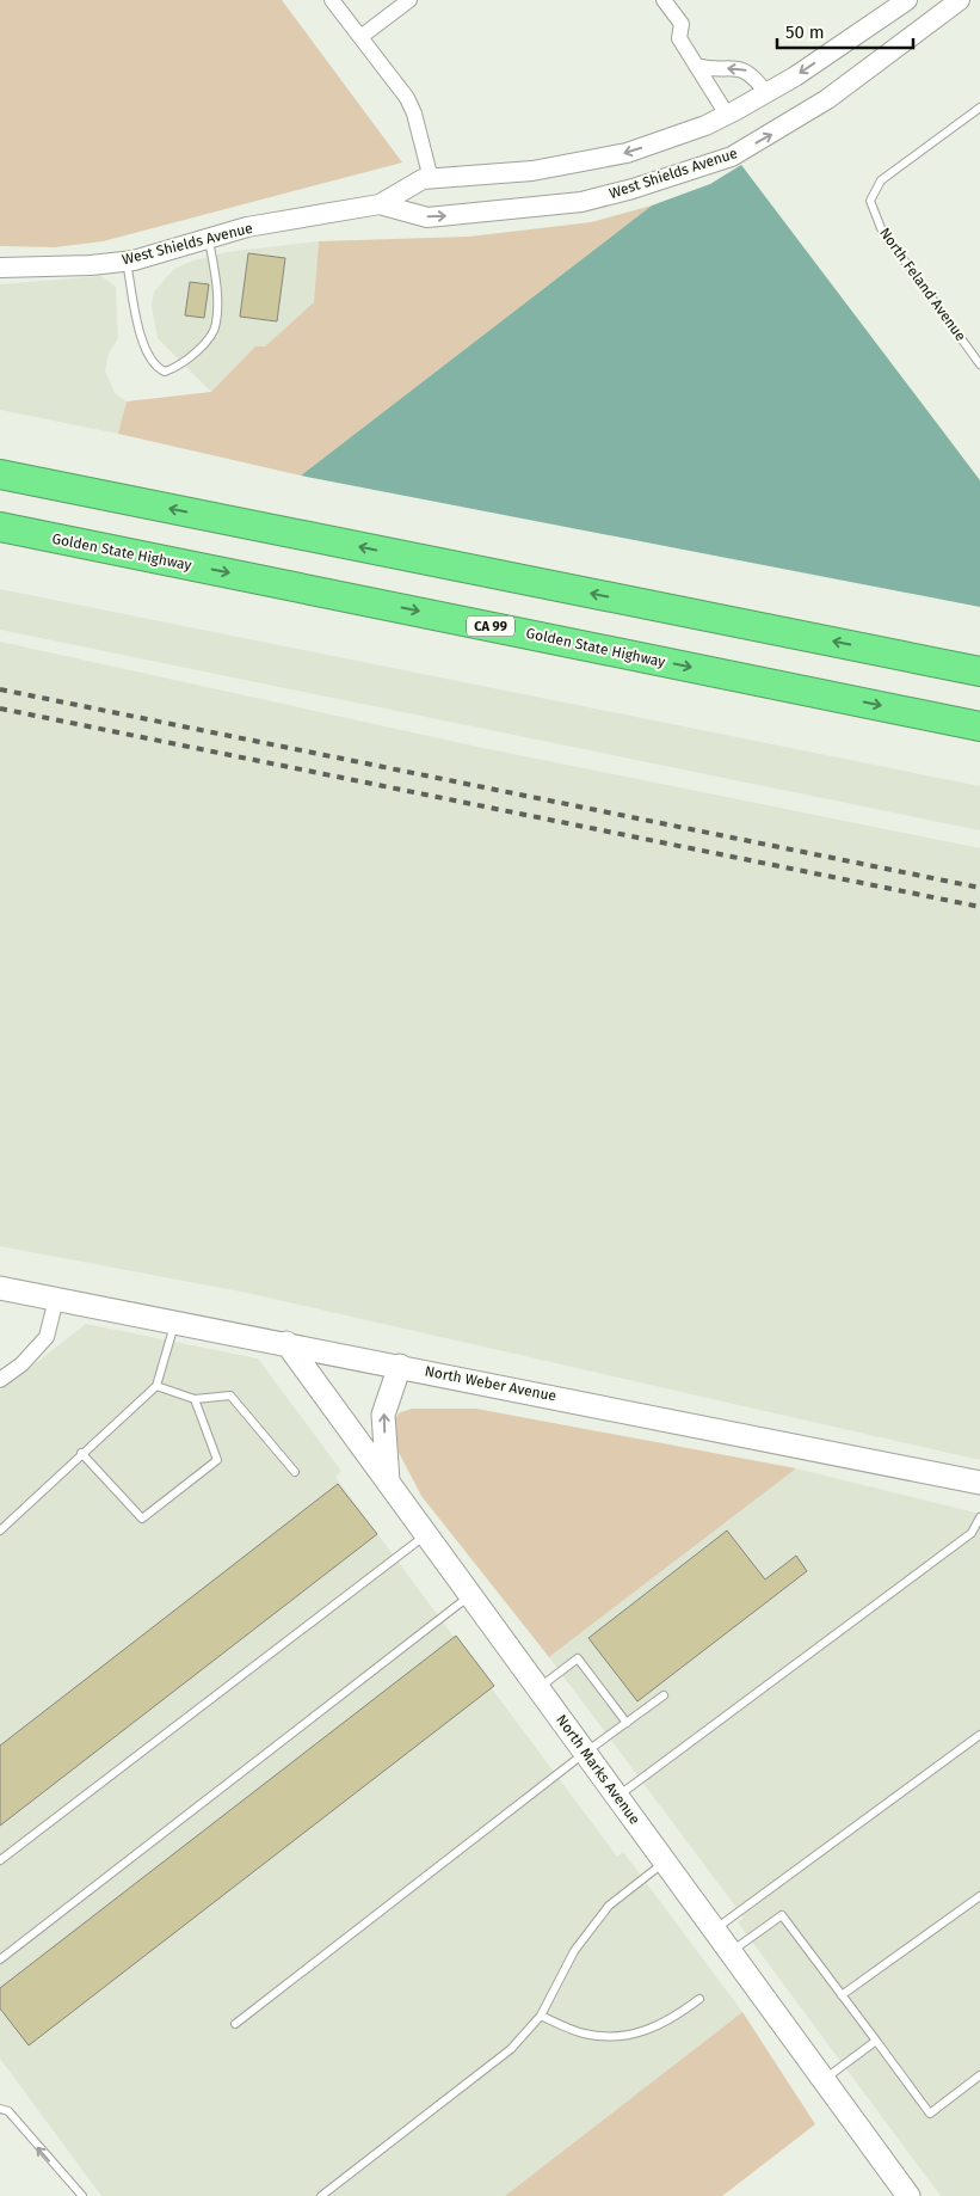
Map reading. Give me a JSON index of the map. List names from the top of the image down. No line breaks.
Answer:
{"streets":{"highway":["Golden State Highway","CA 99"],"main road":["North Weber Avenue","North Marks Avenue"],"street":["West Shields Avenue"],"lane":["North Feland Avenue"]},"crossings":[["North Weber Avenue","North Marks Avenue"]],"scale_bar":"50 m"}
